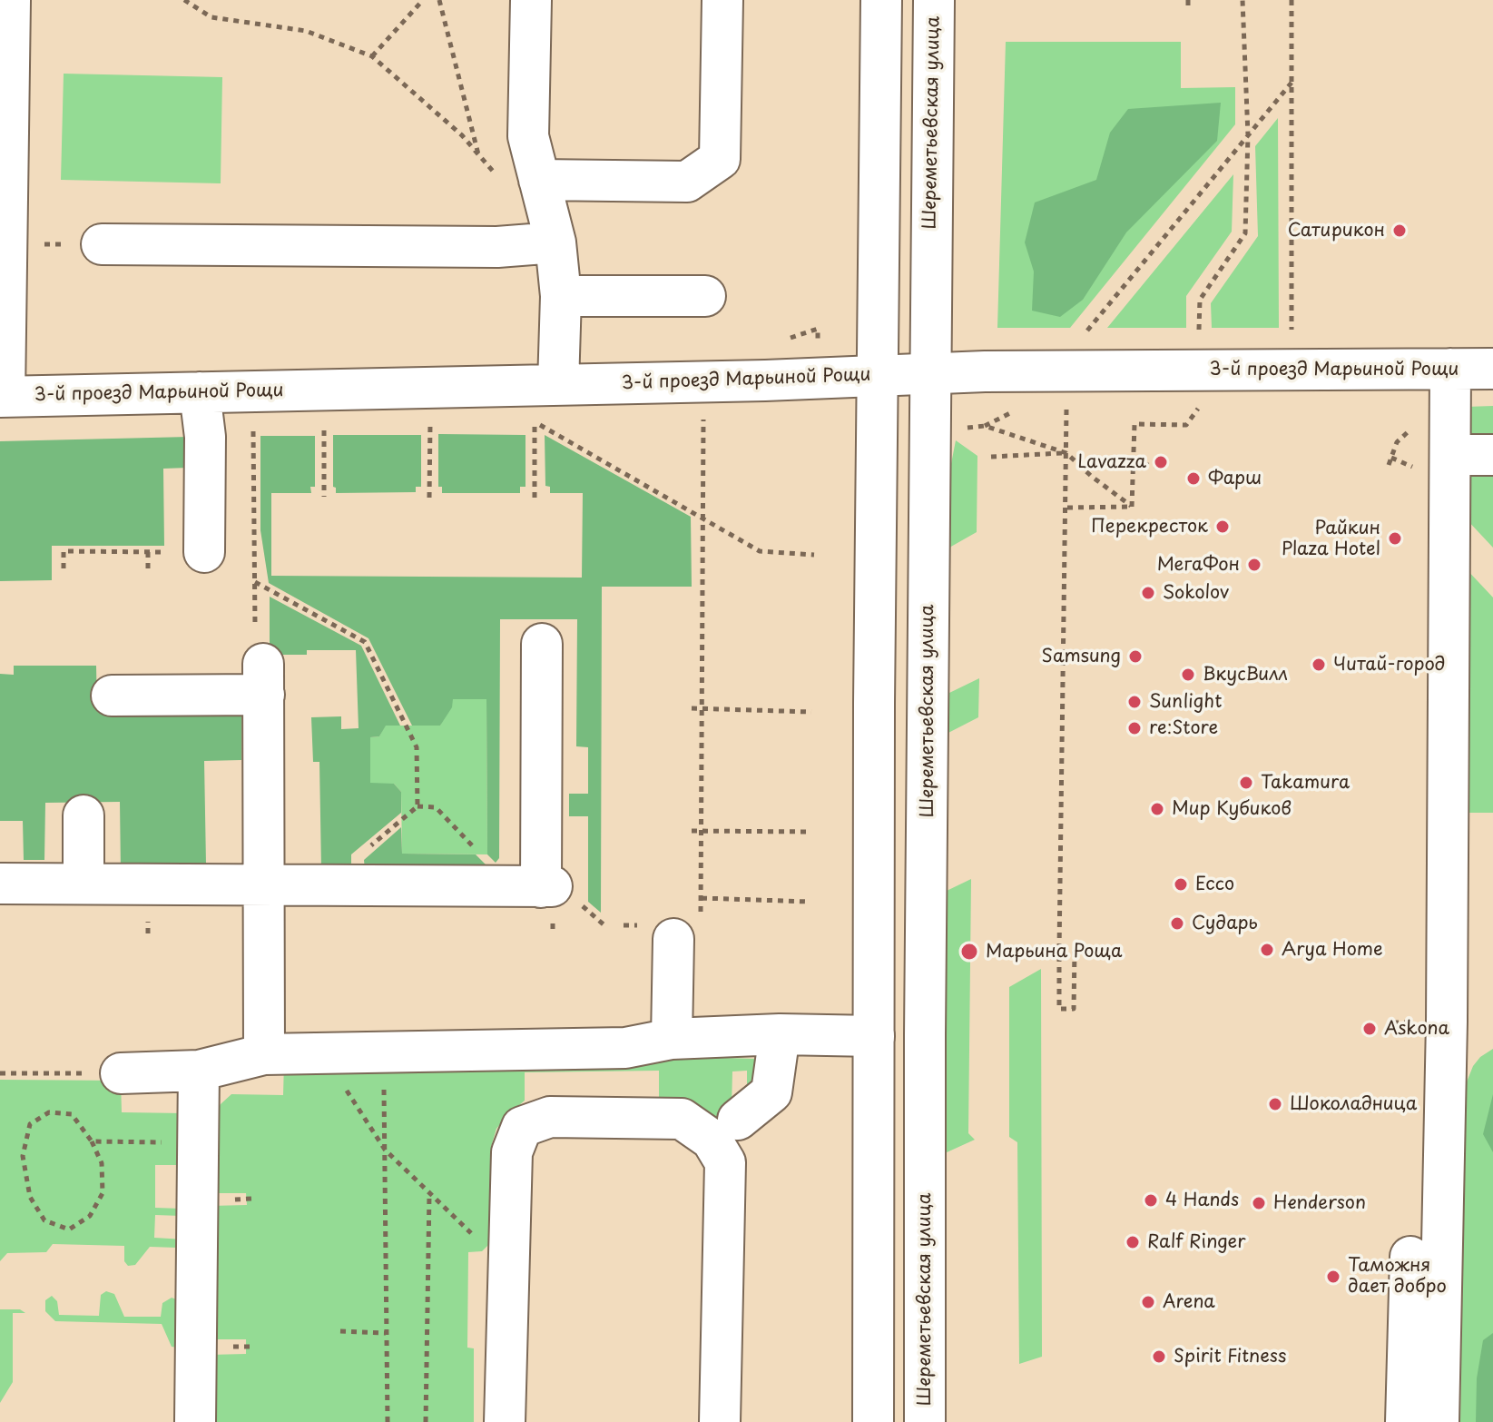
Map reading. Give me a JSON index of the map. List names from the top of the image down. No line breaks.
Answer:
{"streets":{"main road":["Шереметьевская улица","3-й проезд Марьиной Рощи"]},"crossings":[["Шереметьевская улица","3-й проезд Марьиной Рощи"]],"places":["Сатирикон","Lavazza","Фарш","Перекресток","Райкин Plaza Hotel","МегаФон","Sokolov","Samsung","Читай-город","ВкусВилл","Sunlight","re:Store","Takamura","Мир Кубиков","Ecco","Сударь","Arya Home","Марьина Роща","Askona","Шоколадница","4 Hands","Henderson","Ralf Ringer","Таможня дает добро","Arena","Spirit Fitness"]}
